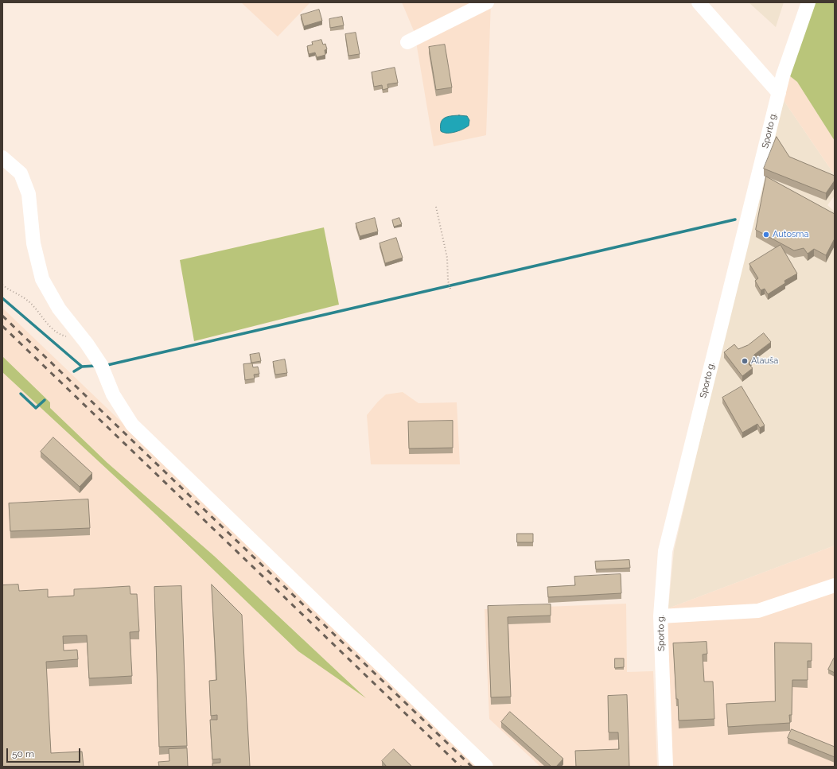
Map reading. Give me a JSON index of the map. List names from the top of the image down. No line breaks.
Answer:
{"streets":{"street":["Sporto g."]},"places":["Autosma","Alauša"],"scale_bar":"50 m"}
